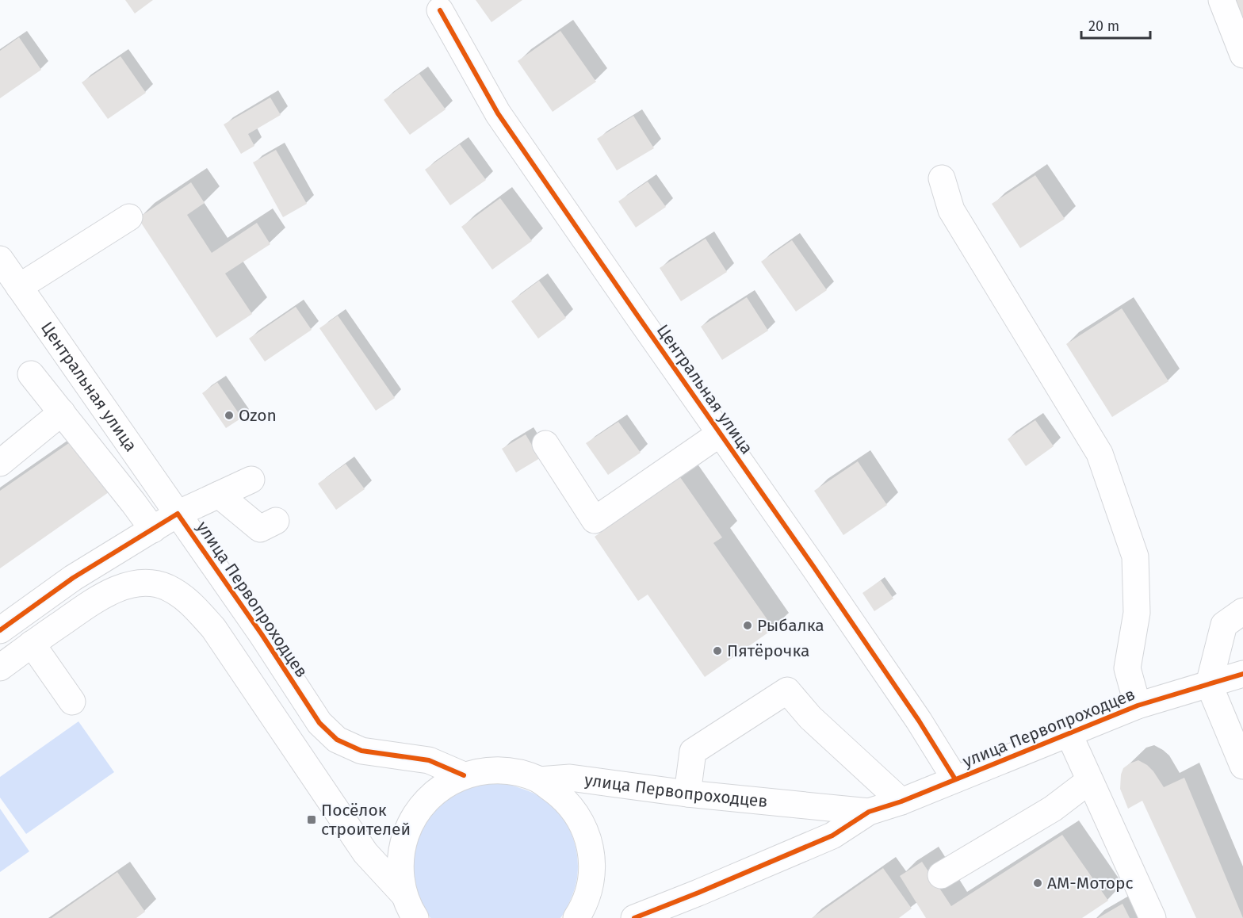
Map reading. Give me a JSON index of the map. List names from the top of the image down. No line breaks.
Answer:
{"streets":{"street":["Центральная улица","улица Первопроходцев"]},"crossings":[["Центральная улица","улица Первопроходцев"]],"places":{"other":["Ozon","Рыбалка","Пятёрочка","АМ-Моторс"],"transit":["Посёлок строителей"]},"scale_bar":"20 m"}
